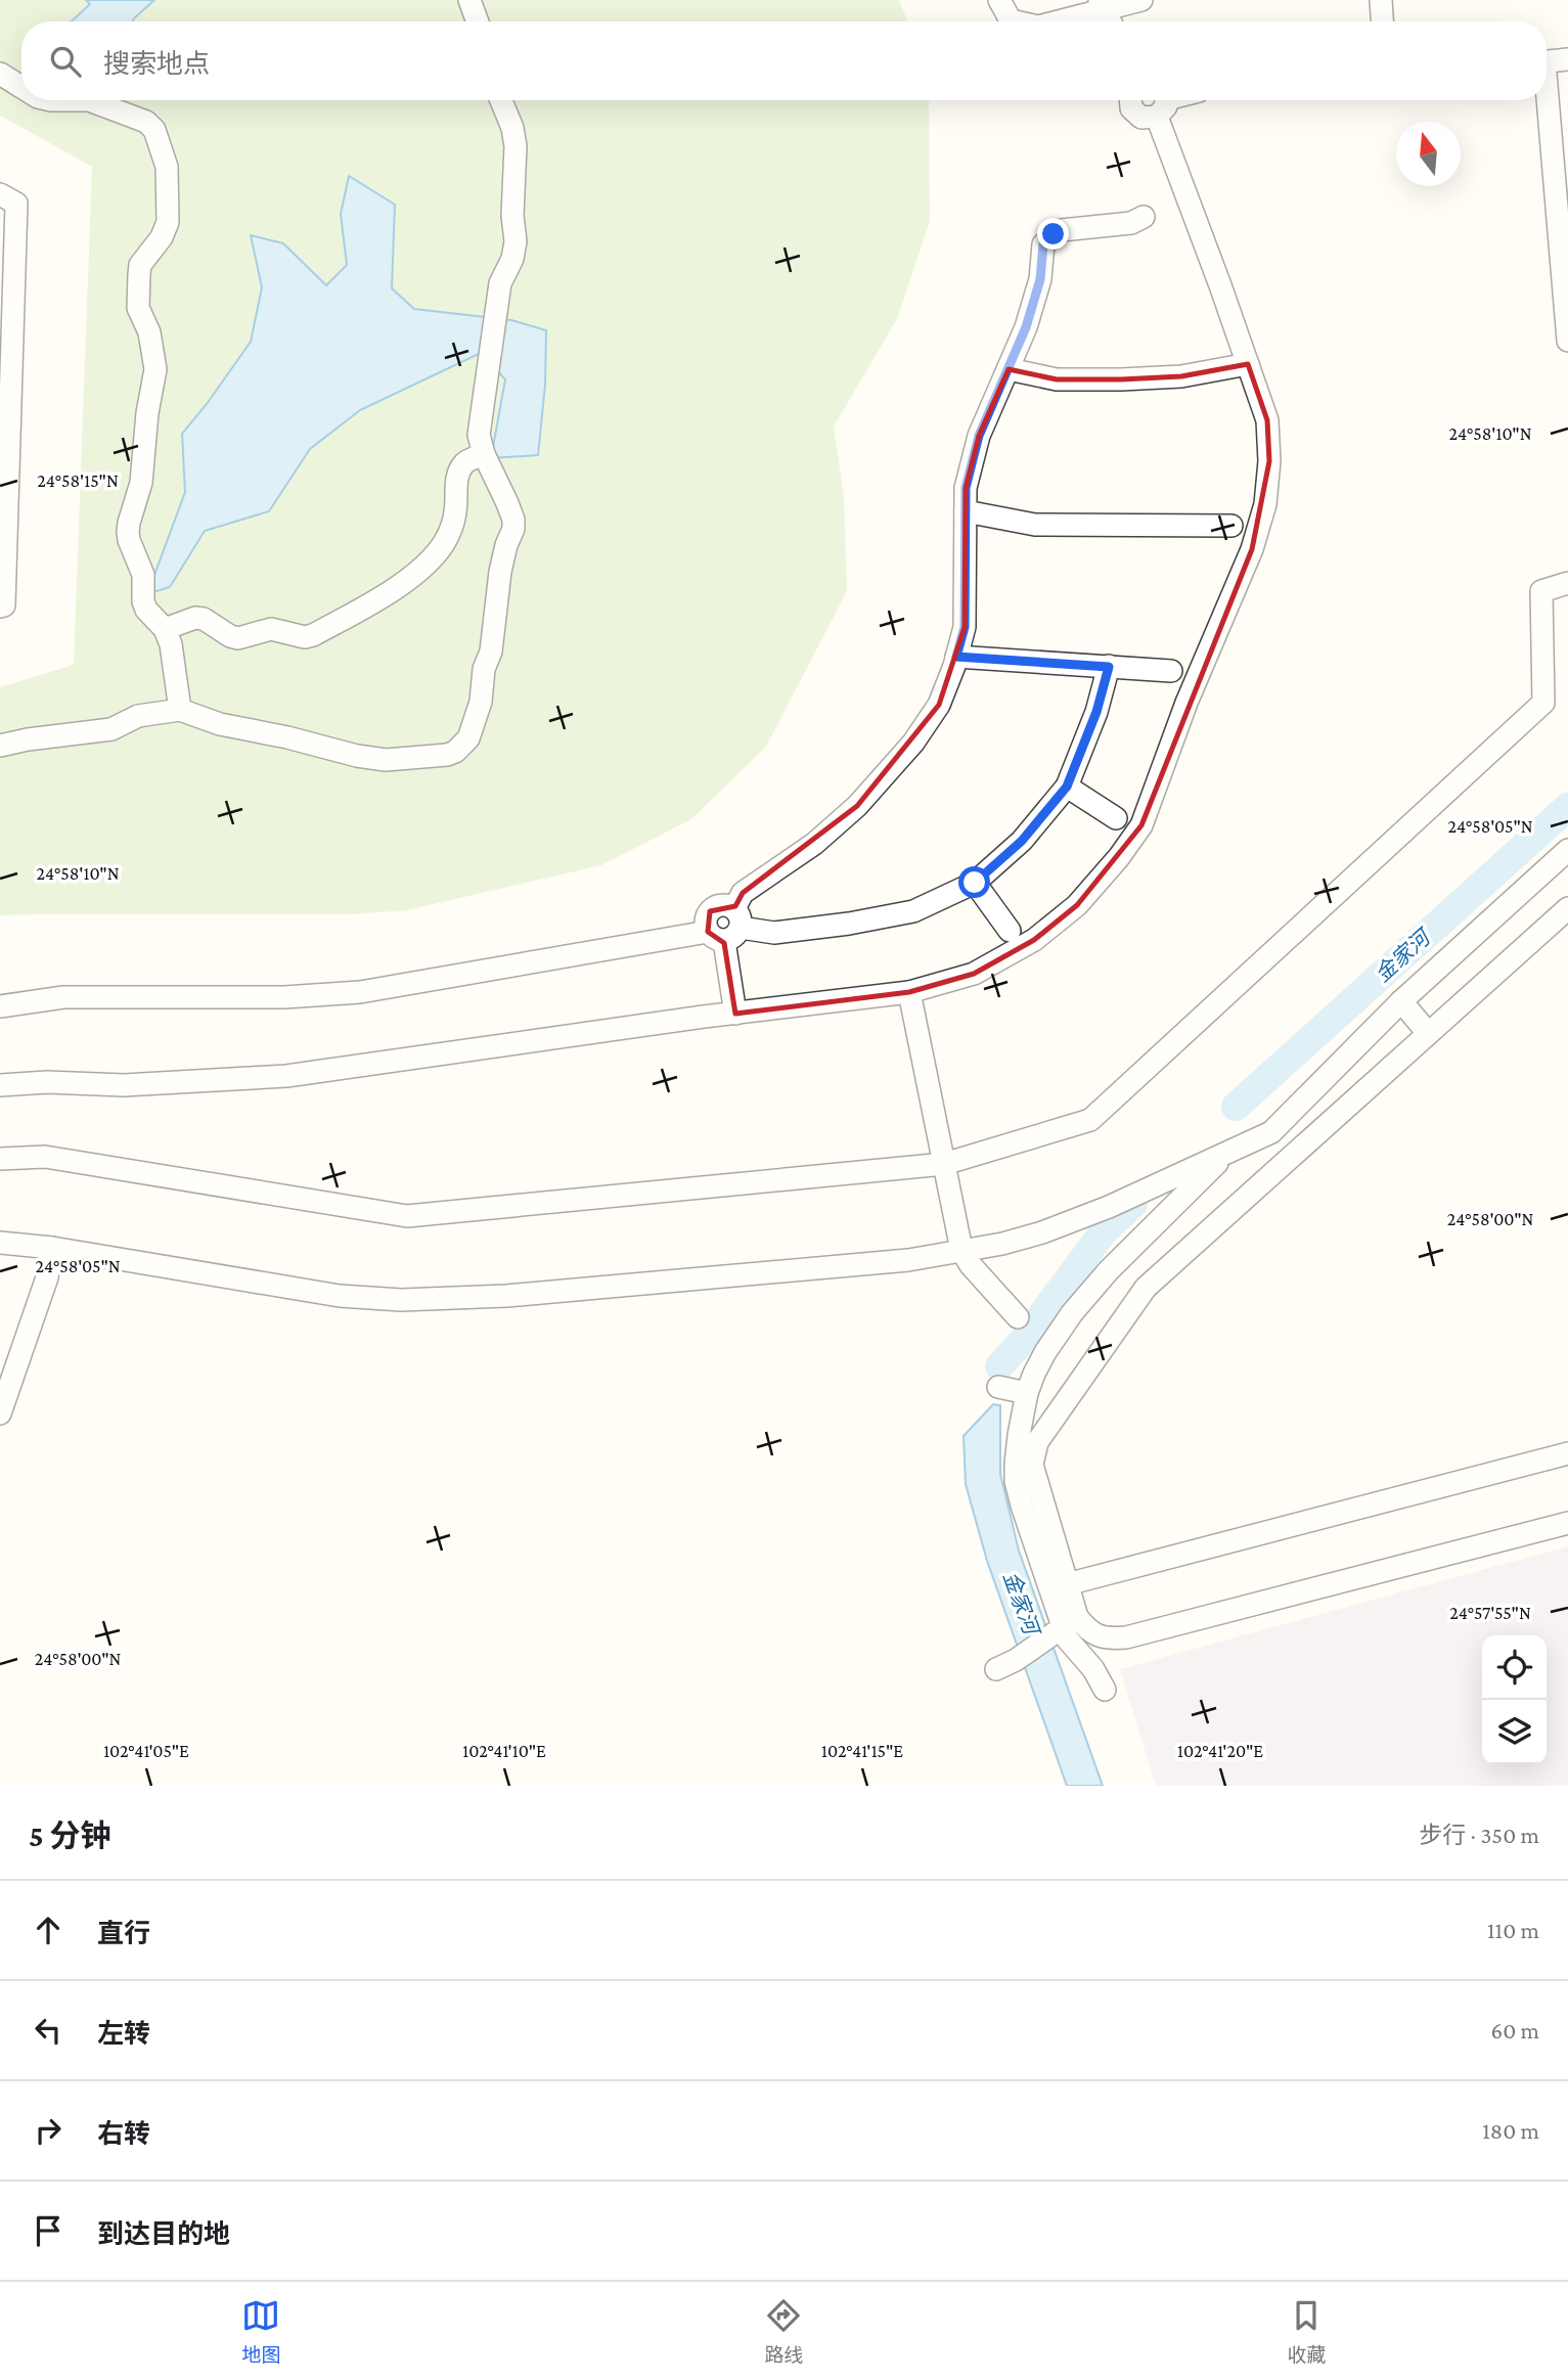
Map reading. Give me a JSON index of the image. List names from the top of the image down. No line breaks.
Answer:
{"water":["金家河"],"north":"top","page":{"search":"搜索地点","heading":["5 分钟","步行 · 350 m"],"list":[["直行","110 m"],["左转","60 m"],["右转","180 m"],"到达目的地"],"nav":["地图","路线","收藏"]},"coordinates":["24°58'10\"N","24°58'15\"N","24°58'05\"N","24°58'00\"N","24°57'55\"N","102°41'05\"E","102°41'10\"E","102°41'15\"E","102°41'20\"E"]}
